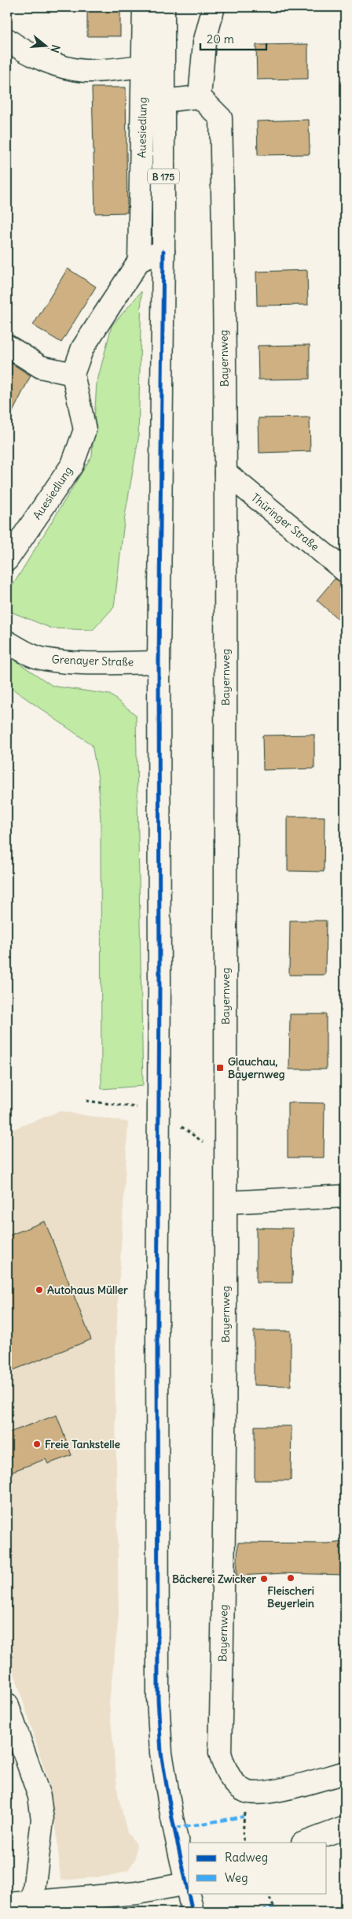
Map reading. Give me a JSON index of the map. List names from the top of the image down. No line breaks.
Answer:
{"streets":{"street":["Auesiedlung","B 175","Bayernweg","Thüringer Straße","Grenayer Straße"]},"crossings":[["Auesiedlung","B 175"],["B 175","Grenayer Straße"],["Bayernweg","Thüringer Straße"]],"places":{"transit":["Glauchau, Bayernweg"],"other":["Autohaus Müller","Freie Tankstelle","Fleischeri Beyerlein","Bäckerei Zwicker"]},"legend":["Radweg","Weg"],"scale_bar":"20 m","north":"right"}
